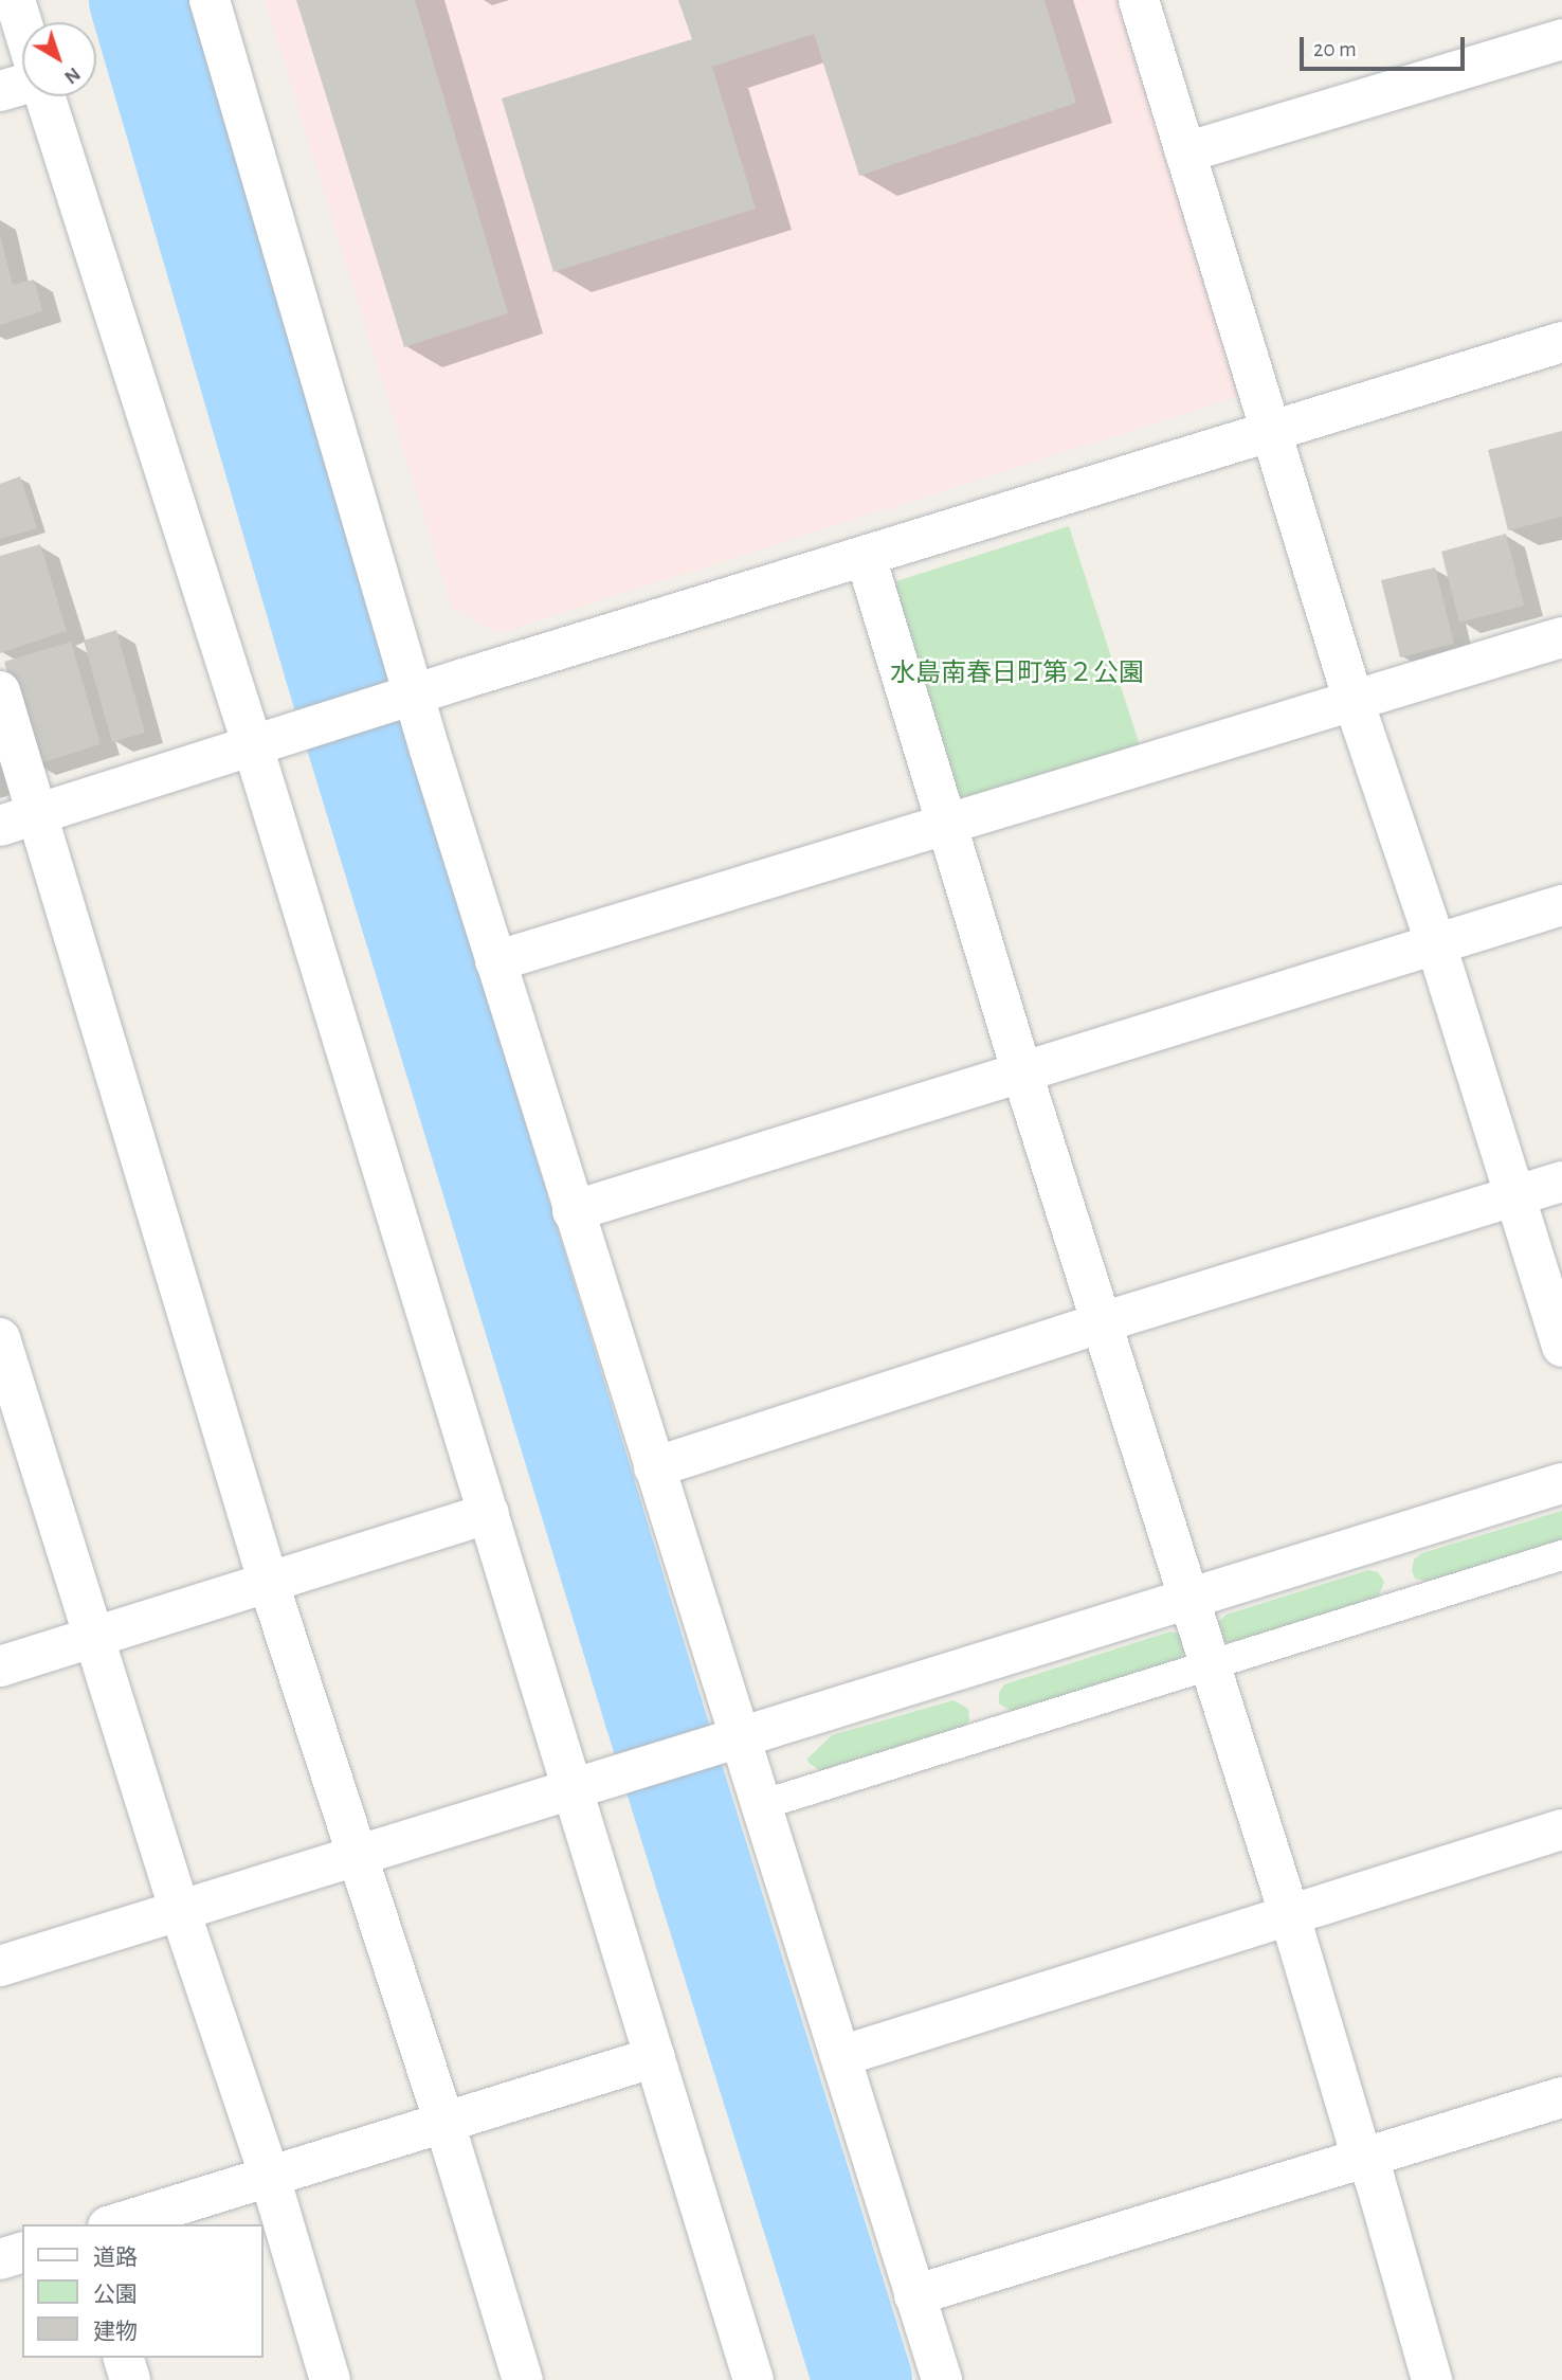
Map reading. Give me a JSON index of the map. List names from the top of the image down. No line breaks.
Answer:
{"parks":["水島南春日町第２公園"],"legend":["道路","公園","建物"],"scale_bar":"20 m","north":"bottom right"}
